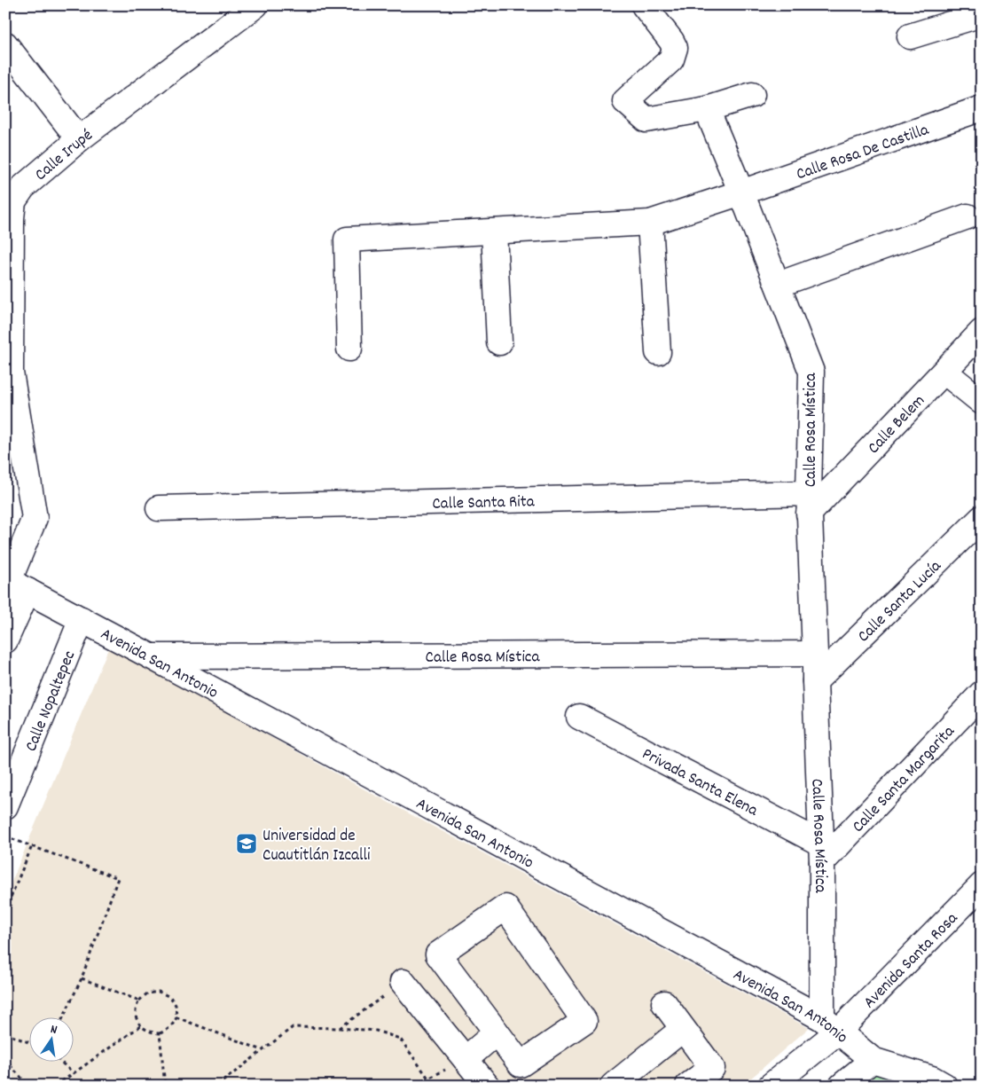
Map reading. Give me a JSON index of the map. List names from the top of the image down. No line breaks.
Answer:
{"streets":{"street":["Calle Rosa De Castilla","Calle Irupé","Calle Belem","Calle Rosa Mística","Calle Santa Rita","Calle Santa Lucía","Avenida San Antonio","Calle Nopaltepec","Calle Santa Margarita","Privada Santa Elena","Avenida Santa Rosa"]},"crossings":[["Calle Rosa De Castilla","Calle Rosa Mística"],["Calle Irupé","Avenida San Antonio"],["Calle Belem","Calle Rosa Mística"],["Calle Belem","Calle Santa Rita"],["Calle Rosa Mística","Calle Santa Rita"],["Calle Rosa Mística","Calle Santa Lucía"],["Calle Rosa Mística","Avenida San Antonio"],["Calle Rosa Mística","Calle Santa Margarita"],["Calle Rosa Mística","Privada Santa Elena"],["Calle Rosa Mística","Avenida Santa Rosa"],["Avenida San Antonio","Calle Nopaltepec"],["Avenida San Antonio","Avenida Santa Rosa"],["Calle Santa Margarita","Privada Santa Elena"]],"places":{"school or university":["Universidad de Cuautitlán Izcalli"]},"north":"top"}
